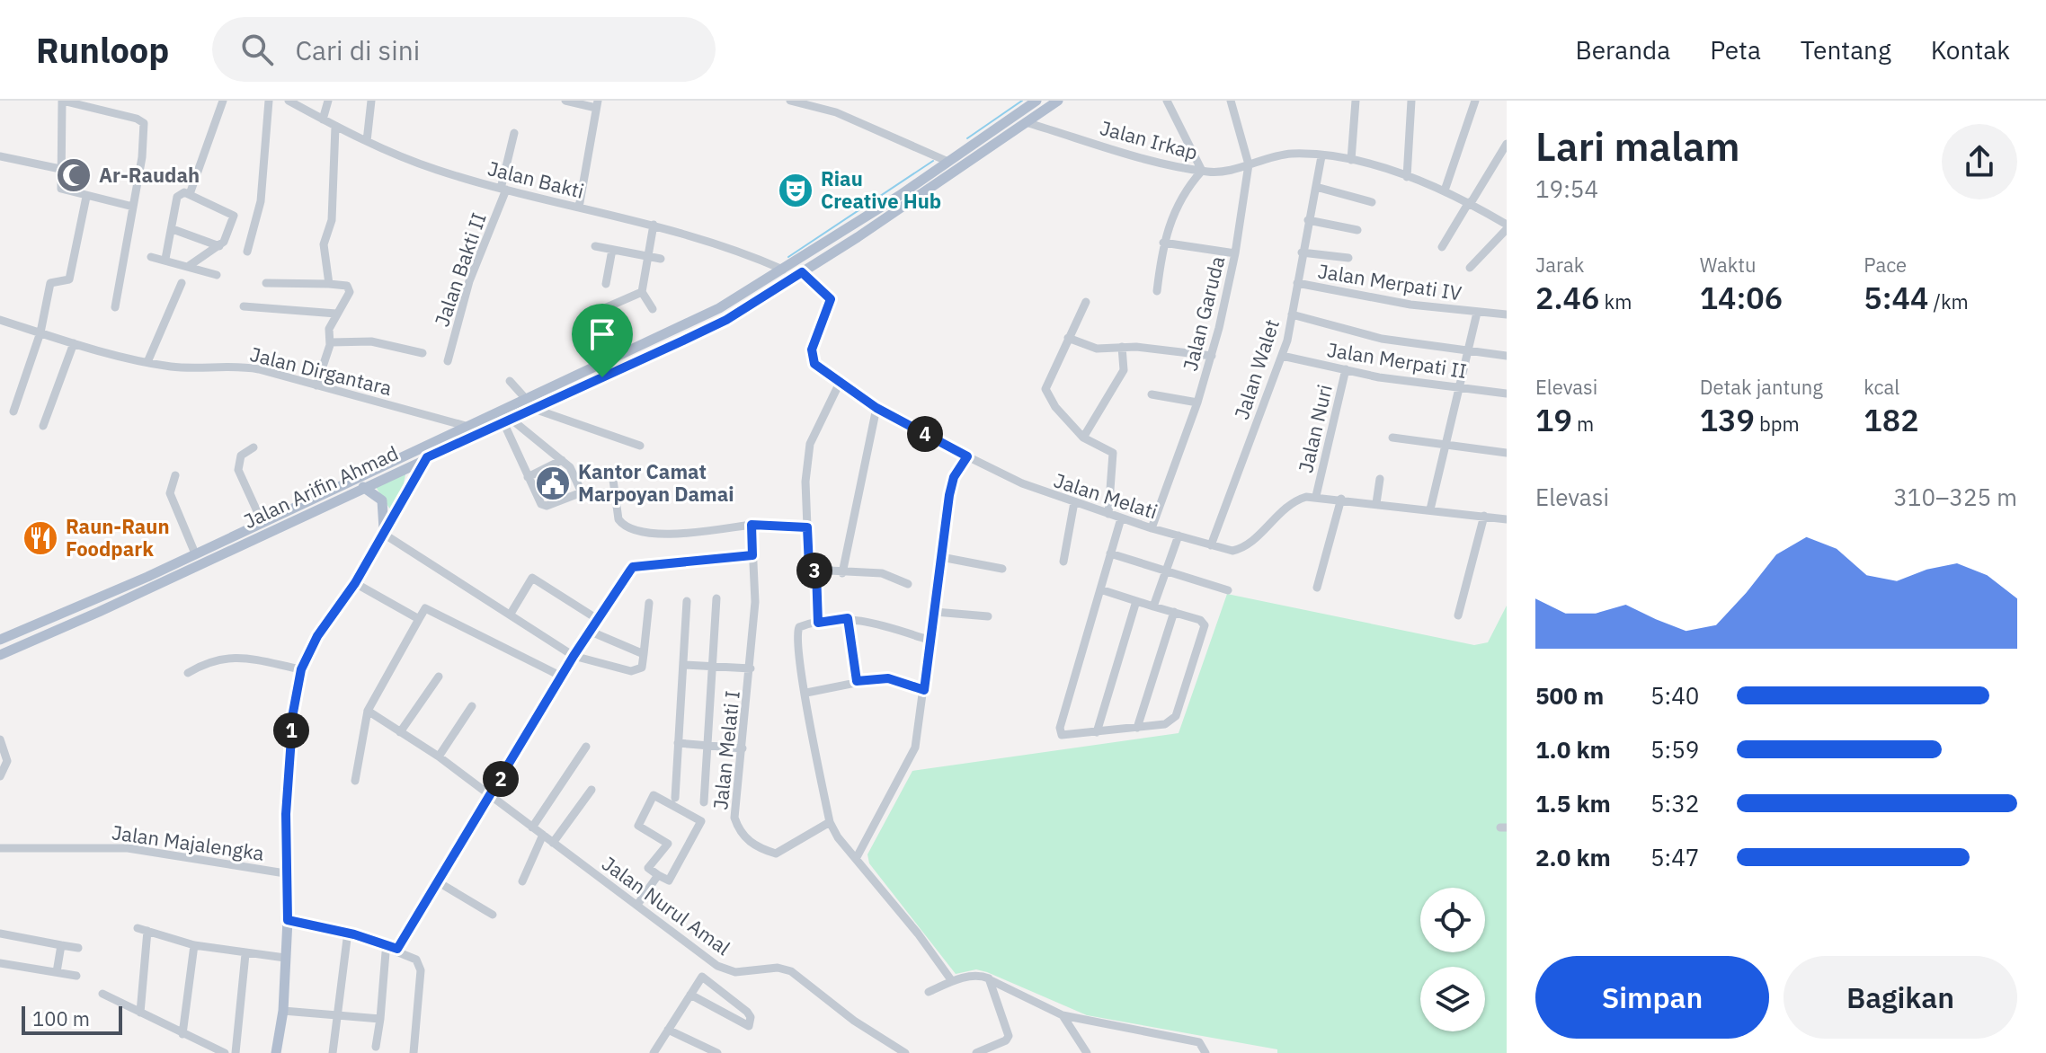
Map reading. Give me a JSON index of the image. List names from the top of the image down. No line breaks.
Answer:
{"streets":{"main road":["Jalan Arifin Ahmad"],"street":["Jalan Irkap","Jalan Bakti","Jalan Bakti II","Jalan Merpati IV","Jalan Garuda","Jalan Merpati II","Jalan Walet","Jalan Dirgantara","Jalan Nuri","Jalan Melati","Jalan Melati I","Jalan Majalengka","Jalan Nurul Amal"]},"crossings":[["Jalan Irkap","Jalan Garuda"],["Jalan Irkap","Jalan Walet"],["Jalan Irkap","Jalan Arifin Ahmad"],["Jalan Bakti","Jalan Bakti II"],["Jalan Bakti","Jalan Arifin Ahmad"],["Jalan Merpati IV","Jalan Walet"],["Jalan Garuda","Jalan Melati"],["Jalan Merpati II","Jalan Walet"],["Jalan Merpati II","Jalan Nuri"],["Jalan Walet","Jalan Melati"],["Jalan Dirgantara","Jalan Arifin Ahmad"],["Jalan Nuri","Jalan Melati"],["Jalan Arifin Ahmad","Jalan Melati"]],"places":{"mosque":["Ar-Raudah"],"theatre":["Riau Creative Hub"],"public building":["Kantor Camat Marpoyan Damai"],"restaurant":["Raun-Raun Foodpark"]},"scale_bar":"100 m","page":{"header":"Runloop","search":"Cari di sini","nav":["Beranda","Peta","Tentang","Kontak"],"heading":["Lari malam","19:54"],"stats":[["Jarak","2.46 km"],["Waktu","14:06"],["Pace","5:44 /km"],["Elevasi","19 m"],["Detak jantung","139 bpm"],["kcal","182"]],"pins":["4","3","1","2"],"chart":["Elevasi","310–325 m"],"list":[{"name":"500 m","note":"5:40"},{"name":"1.0 km","note":"5:59"},{"name":"1.5 km","note":"5:32"},{"name":"2.0 km","note":"5:47"}],"buttons":["Simpan","Bagikan"],"scale":"100 m"}}
